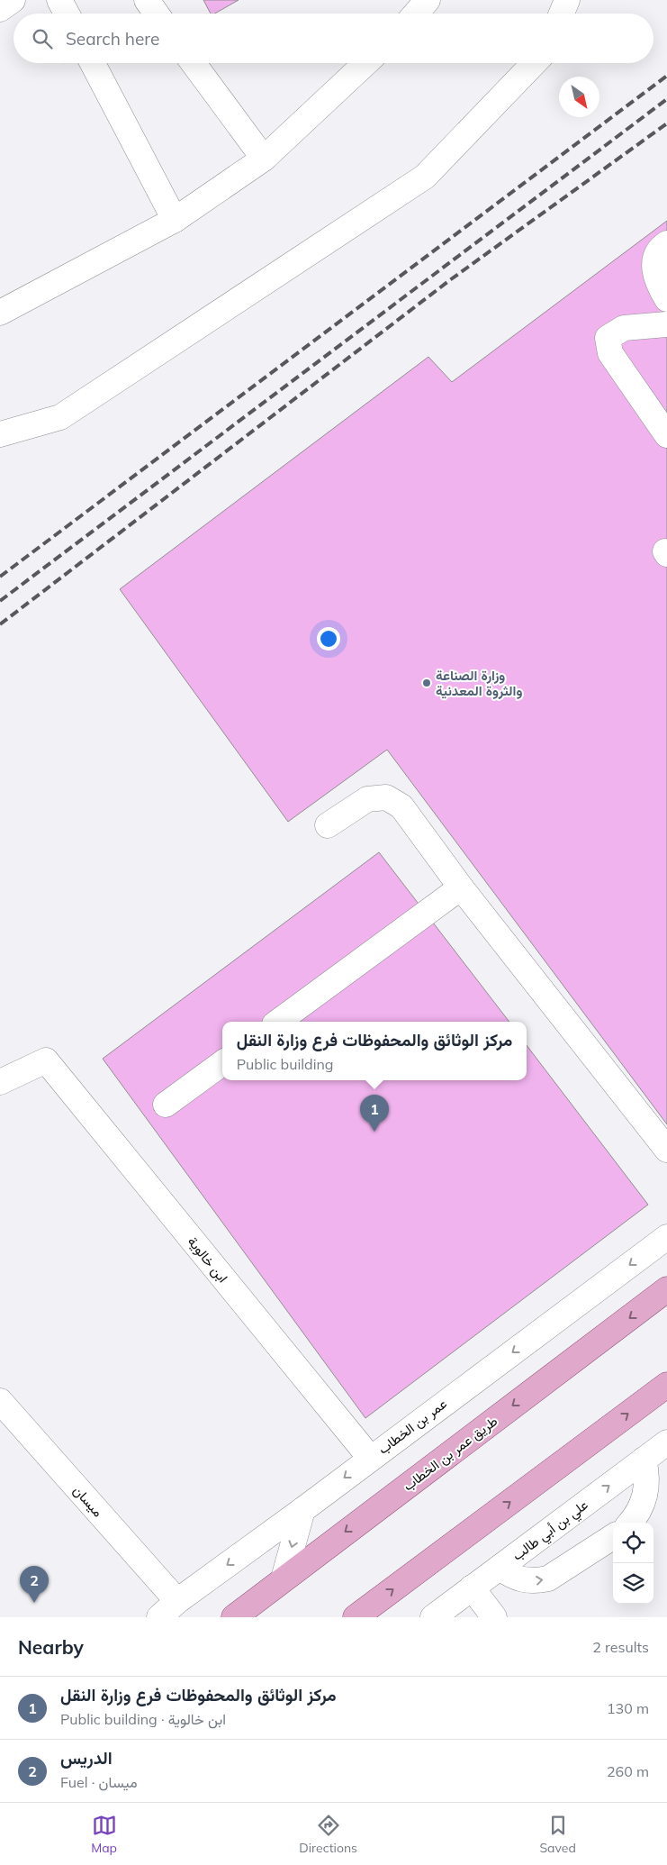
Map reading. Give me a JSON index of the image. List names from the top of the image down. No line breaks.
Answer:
{"streets":{"main road":["طريق عمر بن الخطاب"],"street":["ابن خالوية","عمر بن الخطاب","ميسان","علي بن أبي طالب"]},"crossings":[["ابن خالوية","عمر بن الخطاب"],["عمر بن الخطاب","ميسان"]],"one_way":["عمر بن الخطاب","علي بن أبي طالب"],"places":["وزارة الصناعة والثروة المعدنية"],"north":"bottom right","page":{"search":"Search here","popup":["مركز الوثائق والمحفوظات فرع وزارة النقل","Public building"],"pins":["1","2"],"heading":["Nearby","2 results"],"list":[{"mark":"1","name":"مركز الوثائق والمحفوظات فرع وزارة النقل","note":"Public building · ابن خالوية","value":"130 m"},{"mark":"2","name":"الدريس","note":"Fuel · ميسان","value":"260 m"}],"nav":["Map","Directions","Saved"]}}
